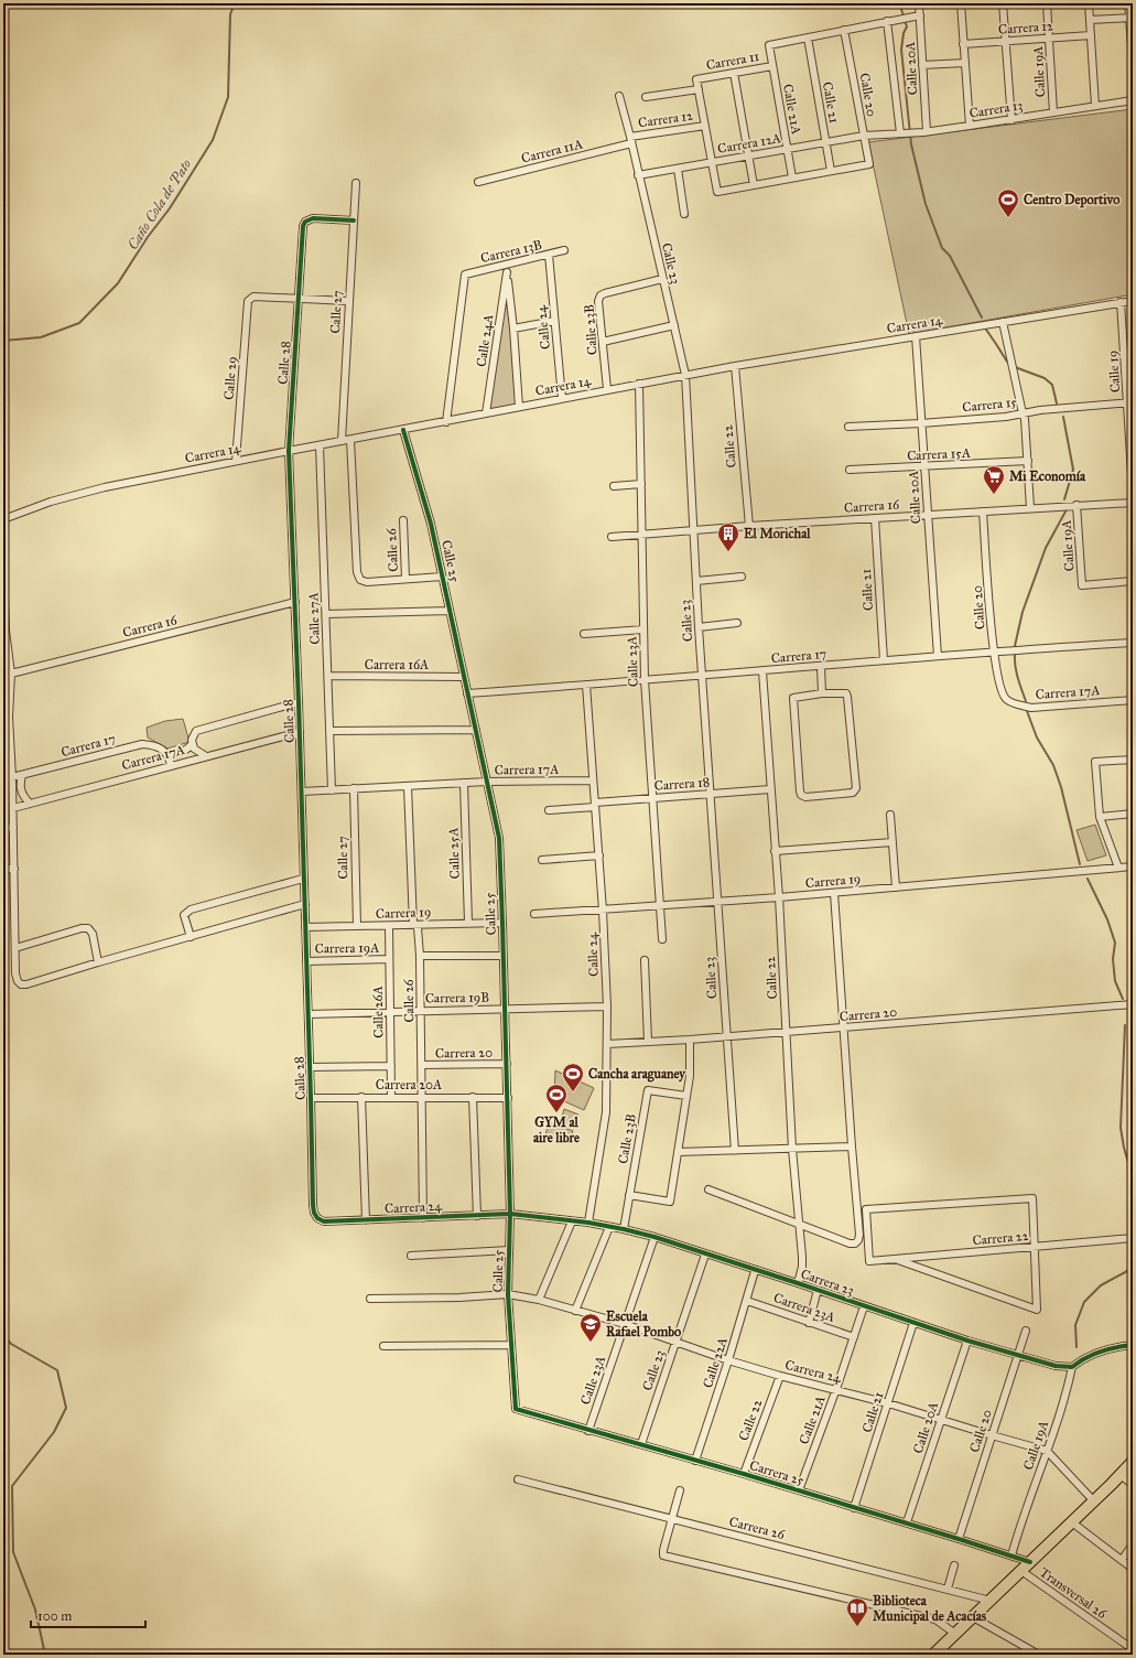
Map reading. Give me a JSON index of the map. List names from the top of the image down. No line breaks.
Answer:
{"streets":{"street":["Carrera 12","Carrera 11","Calle 20A","Calle 19A","Calle 20","Calle 21","Calle 21A","Carrera 13","Carrera 12A","Carrera 11A","Carrera 13B","Calle 23","Calle 27","Carrera 14","Calle 24","Calle 23B","Calle 24A","Calle 28","Calle 19","Calle 29","Carrera 15","Calle 22","Carrera 15A","Carrera 16","Calle 26","Calle 25","Calle 27A","Carrera 17","Calle 23A","Carrera 16A","Carrera 17A","Carrera 18","Calle 25A","Carrera 19","Carrera 19A","Carrera 19B","Calle 26A","Carrera 20","Carrera 20A","Carrera 24","Carrera 22","Carrera 23","Carrera 23A","Calle 22A","Carrera 25","Carrera 26","Transversal 26"]},"crossings":[["Carrera 12","Calle 19A"],["Carrera 12","Carrera 11A"],["Carrera 12","Calle 23"],["Carrera 11","Calle 21A"],["Calle 20A","Carrera 13"],["Calle 20A","Carrera 14"],["Calle 20A","Carrera 15"],["Calle 20A","Carrera 15A"],["Calle 20A","Carrera 16"],["Calle 20A","Carrera 17"],["Calle 20A","Carrera 24"],["Calle 20A","Carrera 23"],["Calle 20A","Carrera 25"],["Calle 19A","Carrera 13"],["Calle 19A","Carrera 16"],["Calle 19A","Carrera 24"],["Calle 19A","Carrera 23"],["Calle 19A","Carrera 25"],["Calle 20","Calle 21"],["Calle 20","Carrera 13"],["Calle 20","Carrera 12A"],["Calle 20","Carrera 16"],["Calle 20","Carrera 17"],["Calle 20","Carrera 17A"],["Calle 20","Carrera 24"],["Calle 20","Carrera 23"],["Calle 20","Carrera 25"],["Calle 21","Calle 21A"],["Calle 21","Carrera 12A"],["Calle 21","Carrera 16"],["Calle 21","Carrera 17"],["Calle 21","Carrera 24"],["Calle 21","Carrera 23"],["Calle 21","Carrera 25"],["Calle 21A","Carrera 12A"],["Calle 21A","Carrera 24"],["Calle 21A","Carrera 23"],["Calle 21A","Carrera 23A"],["Calle 21A","Carrera 25"],["Carrera 13","Carrera 12A"],["Carrera 12A","Calle 23"],["Carrera 11A","Calle 23"],["Carrera 13B","Carrera 14"],["Carrera 13B","Calle 24"],["Carrera 13B","Calle 24A"],["Calle 23","Carrera 14"],["Calle 23","Calle 23B"],["Calle 23","Carrera 16"],["Calle 23","Carrera 17"],["Calle 23","Carrera 18"],["Calle 23","Carrera 19"],["Calle 23","Carrera 20"],["Calle 23","Carrera 24"],["Calle 23","Carrera 23"],["Calle 23","Carrera 25"],["Calle 27","Carrera 14"],["Calle 27","Calle 28"],["Calle 27","Carrera 17A"],["Calle 27","Carrera 19"],["Carrera 14","Calle 24"],["Carrera 14","Calle 23B"],["Carrera 14","Calle 24A"],["Carrera 14","Calle 28"],["Carrera 14","Calle 19"],["Carrera 14","Calle 29"],["Carrera 14","Calle 22"],["Carrera 14","Calle 25"],["Carrera 14","Calle 27A"],["Carrera 14","Calle 23A"],["Calle 24","Carrera 17"],["Calle 24","Carrera 17A"],["Calle 24","Carrera 18"],["Calle 24","Carrera 19"],["Calle 24","Carrera 19B"],["Calle 24","Carrera 20"],["Calle 24","Carrera 23"],["Calle 23B","Carrera 23"],["Calle 28","Calle 29"],["Calle 28","Carrera 16"],["Calle 28","Carrera 17A"],["Calle 28","Carrera 19"],["Calle 28","Carrera 19A"],["Calle 28","Carrera 19B"],["Calle 28","Carrera 20A"],["Calle 28","Carrera 24"],["Calle 19","Carrera 15"],["Calle 22","Carrera 16"],["Calle 22","Carrera 17"],["Calle 22","Carrera 18"],["Calle 22","Carrera 19"],["Calle 22","Carrera 20"],["Calle 22","Carrera 24"],["Calle 22","Carrera 23"],["Calle 22","Carrera 25"],["Carrera 16","Calle 23A"],["Calle 26","Carrera 17A"],["Calle 26","Carrera 19"],["Calle 26","Carrera 19B"],["Calle 26","Carrera 20"],["Calle 26","Carrera 20A"],["Calle 26","Carrera 24"],["Calle 25","Carrera 17"],["Calle 25","Carrera 16A"],["Calle 25","Carrera 17A"],["Calle 25","Carrera 19"],["Calle 25","Carrera 19B"],["Calle 25","Carrera 20"],["Calle 25","Carrera 20A"],["Calle 25","Carrera 24"],["Calle 25","Carrera 23"],["Calle 25","Carrera 25"],["Calle 27A","Carrera 16A"],["Calle 27A","Carrera 17A"],["Carrera 17","Calle 23A"],["Calle 23A","Carrera 18"],["Calle 23A","Carrera 19"],["Calle 23A","Carrera 24"],["Calle 23A","Carrera 23"],["Calle 23A","Carrera 25"],["Carrera 17A","Calle 25A"],["Calle 25A","Carrera 19"],["Carrera 19","Calle 26A"],["Carrera 19A","Calle 26A"],["Carrera 19B","Calle 26A"],["Calle 26A","Carrera 20A"],["Carrera 24","Carrera 23"],["Carrera 24","Calle 22A"],["Carrera 23","Calle 22A"],["Carrera 23A","Calle 22A"],["Calle 22A","Carrera 25"]],"water":["Caño Cola de Pato"],"places":{"sports":["Centro Deportivo","Cancha araguaney","GYM al aire libre"],"supermarket":["Mi Economía"],"building":["El Morichal"],"school or university":["Escuela Rafael Pombo"],"library":["Biblioteca Municipal de Acacías"]},"scale_bar":"100 m"}
